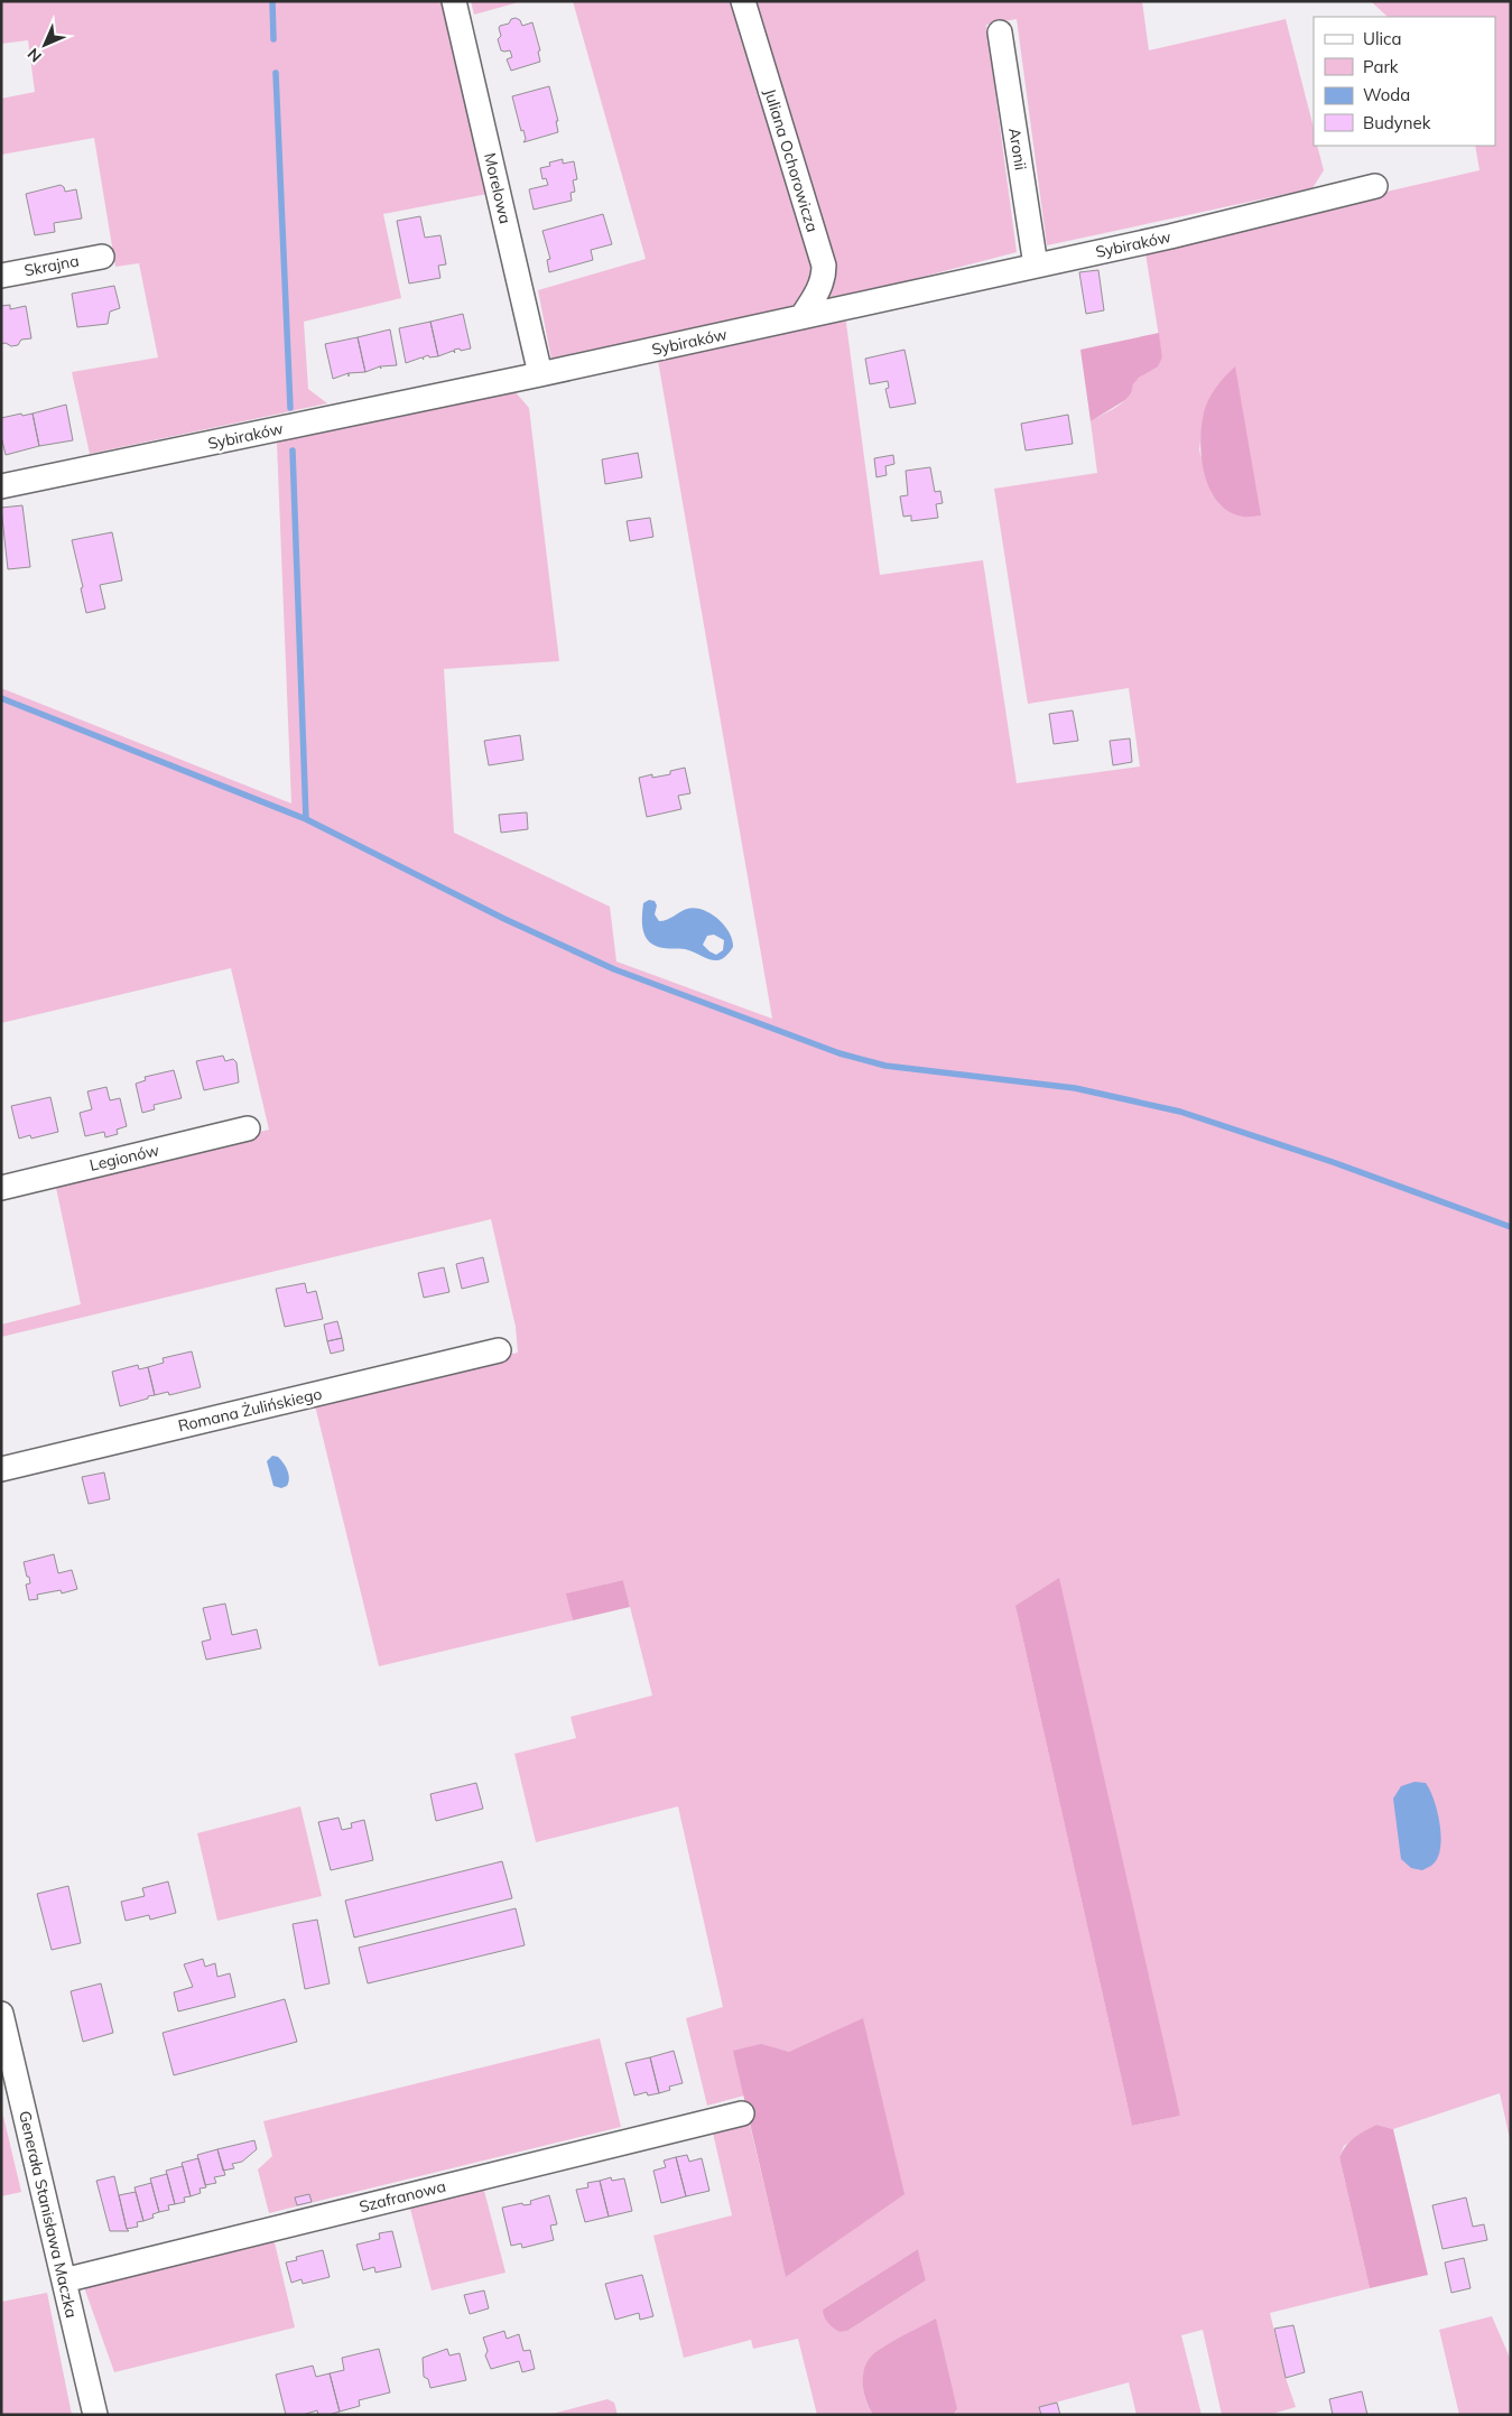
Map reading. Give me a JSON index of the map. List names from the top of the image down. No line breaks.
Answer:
{"streets":{"street":["Aronii","Juliana Ochorowicza","Morelowa","Sybiraków","Skrajna","Legionów","Romana Żulińskiego","Szafranowa","Generała Stanisława Maczka"]},"crossings":[["Aronii","Sybiraków"],["Juliana Ochorowicza","Sybiraków"],["Morelowa","Sybiraków"],["Szafranowa","Generała Stanisława Maczka"]],"legend":["Ulica","Park","Woda","Budynek"],"north":"bottom left"}
